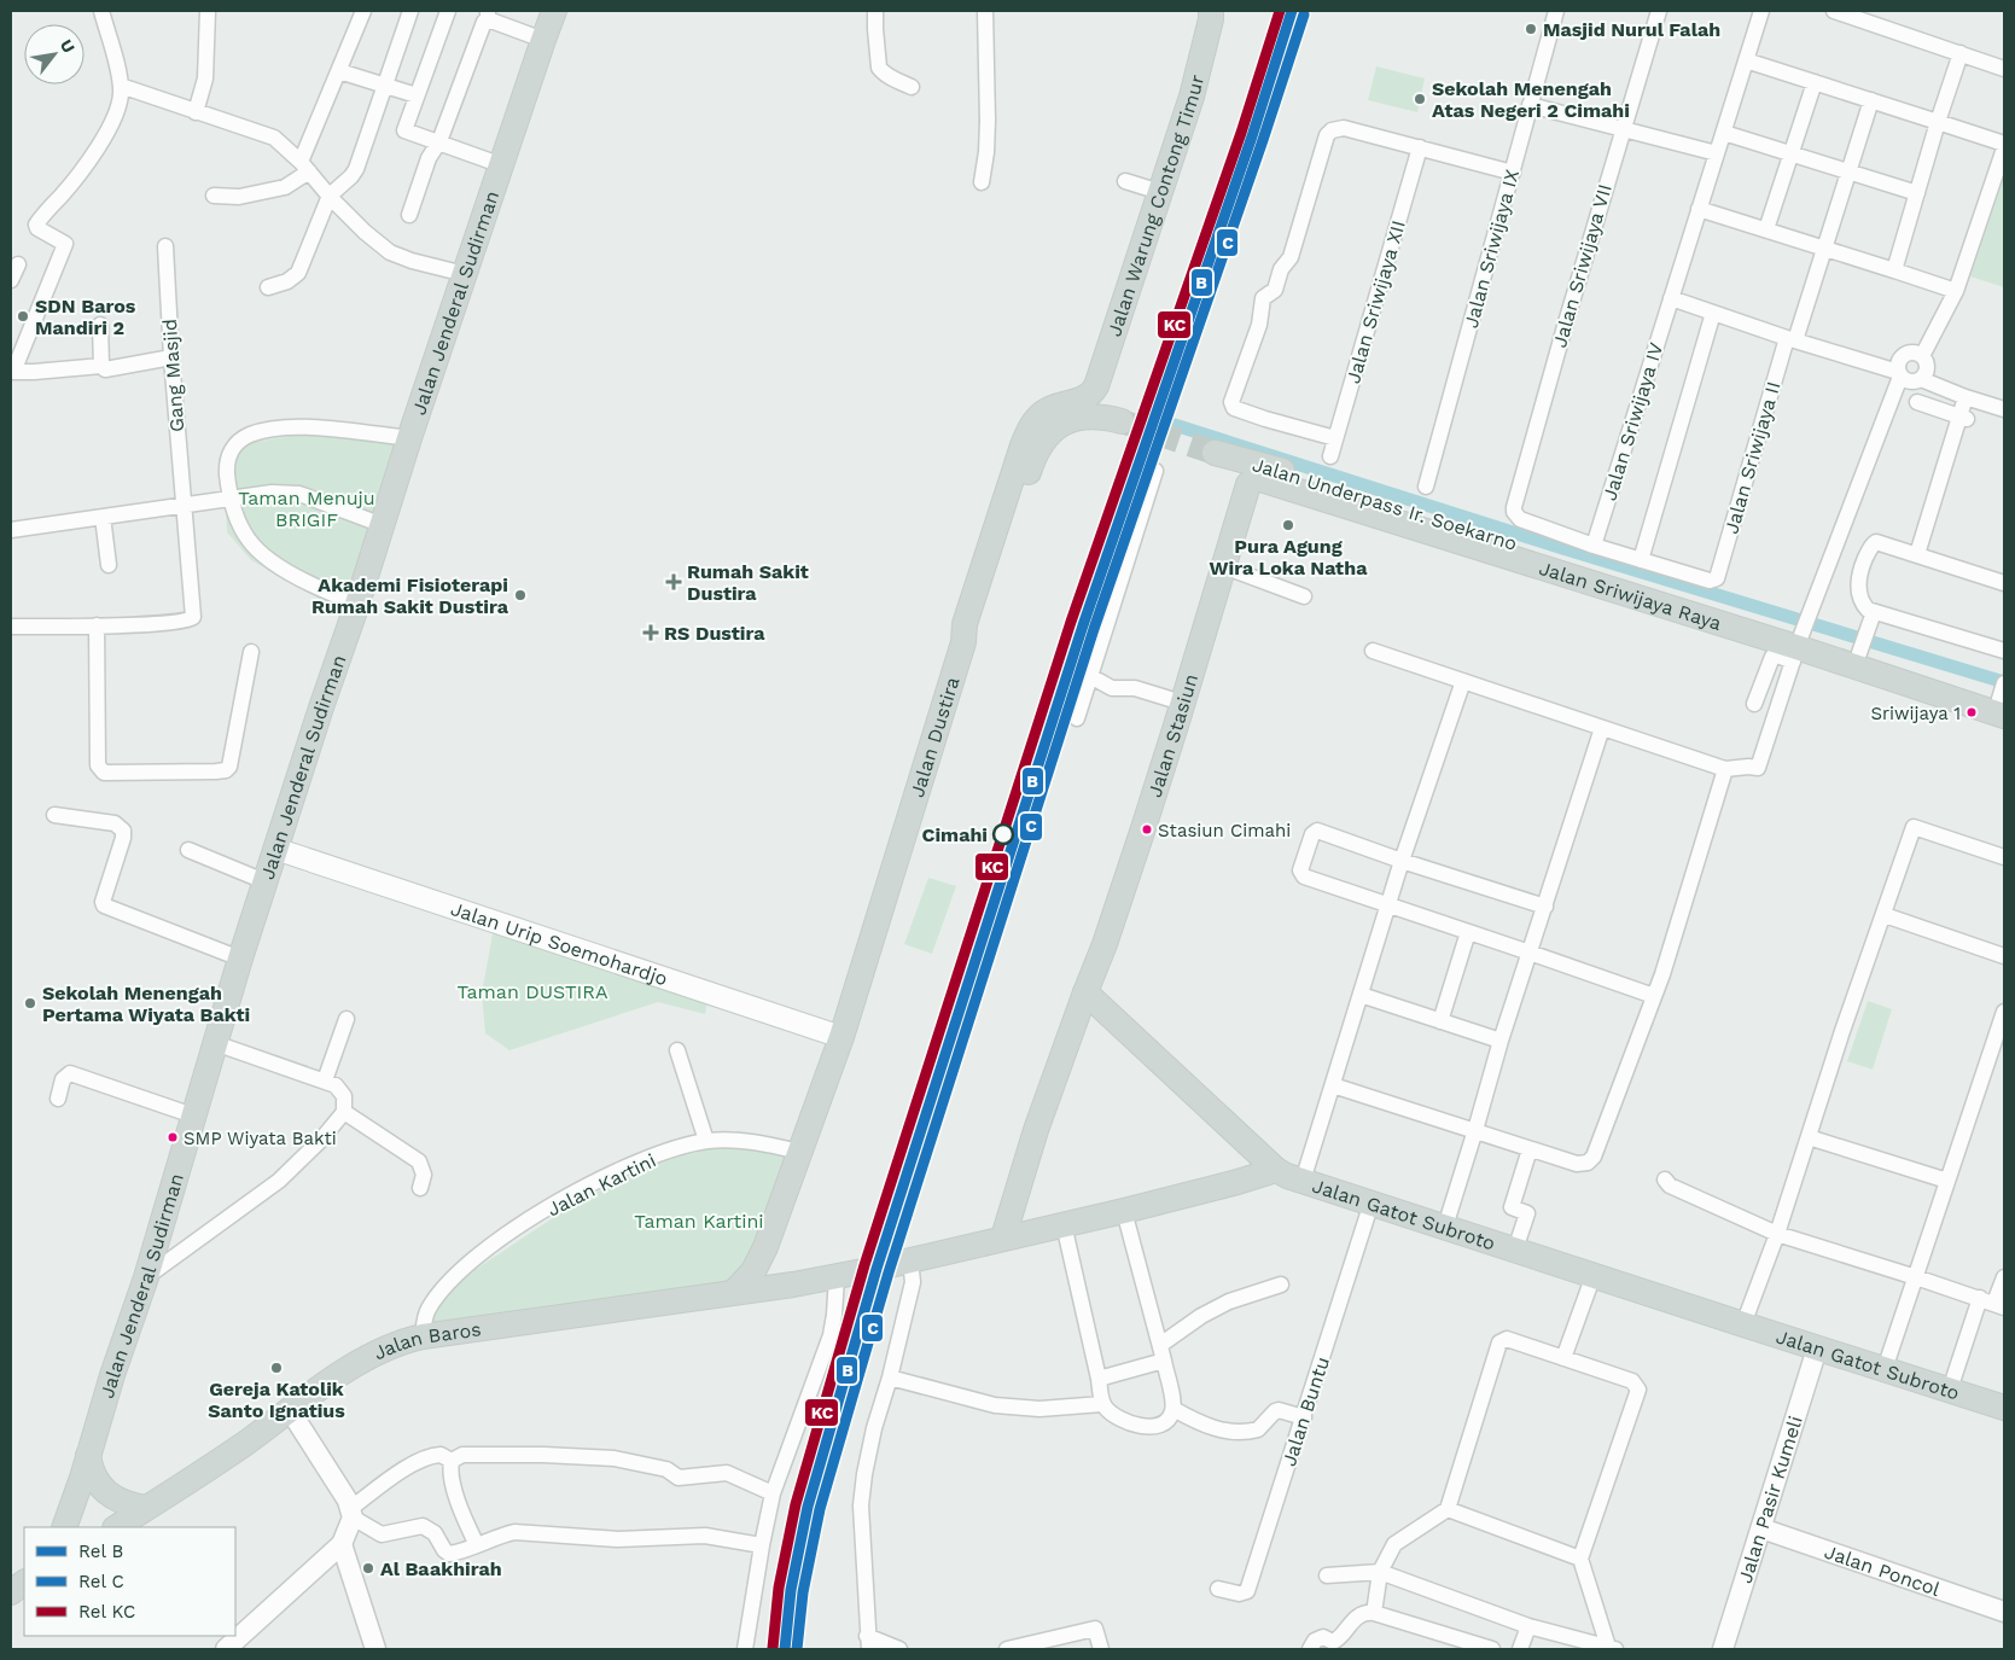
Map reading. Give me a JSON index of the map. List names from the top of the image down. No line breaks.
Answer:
{"streets":{"main road":["Jalan Warung Contong Timur","Jalan Jenderal Sudirman","Jalan Underpass Ir. Soekarno","Jalan Sriwijaya Raya","Jalan Dustira","Jalan Stasiun","Jalan Urip Soemohardjo","Jalan Gatot Subroto","Jalan Baros"],"street":["Jalan Sriwijaya IX","Jalan Sriwijaya VII","Jalan Sriwijaya XII","Gang Masjid","Jalan Sriwijaya IV","Jalan Sriwijaya II","Jalan Kartini","Jalan Buntu","Jalan Pasir Kumeli","Jalan Poncol"]},"crossings":[["Jalan Warung Contong Timur","Jalan Dustira"],["Jalan Sriwijaya VII","Jalan Sriwijaya IV"],["Jalan Sriwijaya VII","Jalan Underpass Ir. Soekarno"],["Jalan Sriwijaya VII","Jalan Sriwijaya Raya"],["Jalan Jenderal Sudirman","Jalan Urip Soemohardjo"],["Jalan Sriwijaya IV","Jalan Underpass Ir. Soekarno"],["Jalan Sriwijaya IV","Jalan Sriwijaya Raya"],["Jalan Underpass Ir. Soekarno","Jalan Sriwijaya Raya"],["Jalan Sriwijaya Raya","Jalan Stasiun"],["Jalan Dustira","Jalan Urip Soemohardjo"],["Jalan Dustira","Jalan Kartini"],["Jalan Dustira","Jalan Baros"],["Jalan Kartini","Jalan Baros"],["Jalan Gatot Subroto","Jalan Buntu"],["Jalan Gatot Subroto","Jalan Pasir Kumeli"],["Jalan Pasir Kumeli","Jalan Poncol"]],"parks":["Taman Menuju BRIGIF","Taman DUSTIRA","Taman Kartini"],"places":{"other":["Masjid Nurul Falah","Sekolah Menengah Atas Negeri 2 Cimahi","SDN Baros Mandiri 2","Pura Agung Wira Loka Natha","Akademi Fisioterapi Rumah Sakit Dustira","Sriwijaya 1","Stasiun Cimahi","Cimahi","Sekolah Menengah Pertama Wiyata Bakti","SMP Wiyata Bakti","Gereja Katolik Santo Ignatius","Al Baakhirah"],"health":["Rumah Sakit Dustira","RS Dustira"]},"lines":["rail line B","rail line KC","rail line C"],"legend":["Rel B","Rel C","Rel KC"],"north":"top right"}
